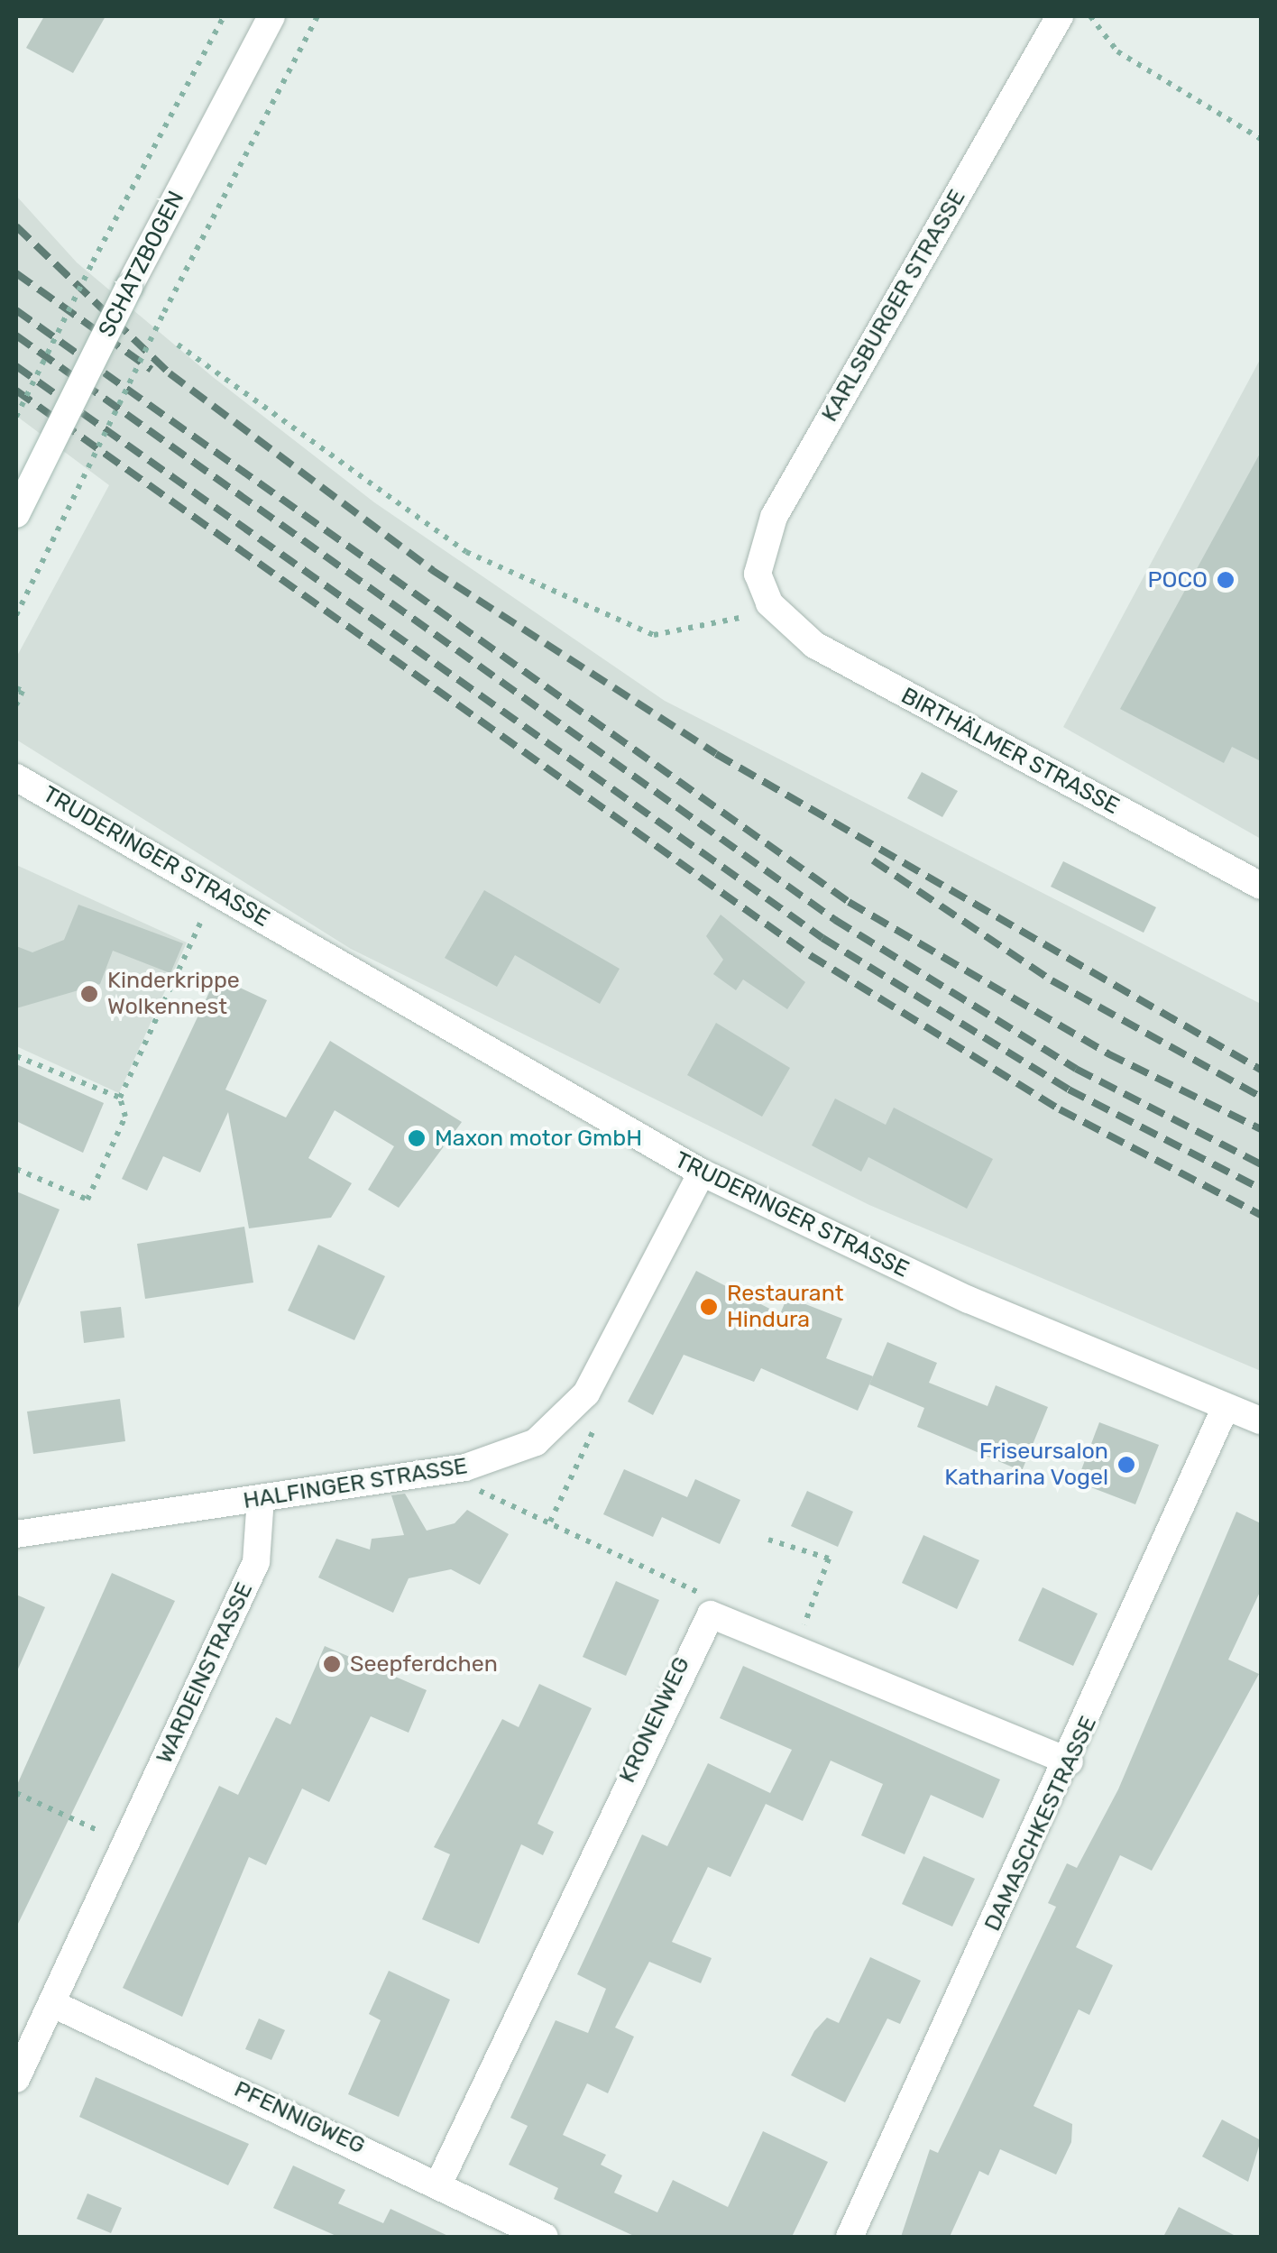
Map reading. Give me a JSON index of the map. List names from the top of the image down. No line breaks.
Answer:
{"streets":{"street":["SCHATZBOGEN","KARLSBURGER STRASSE","BIRTHÄLMER STRASSE","TRUDERINGER STRASSE","HALFINGER STRASSE","WARDEINSTRASSE","KRONENWEG","DAMASCHKESTRASSE","PFENNIGWEG"]},"crossings":[["KARLSBURGER STRASSE","BIRTHÄLMER STRASSE"],["TRUDERINGER STRASSE","HALFINGER STRASSE"],["TRUDERINGER STRASSE","DAMASCHKESTRASSE"],["HALFINGER STRASSE","WARDEINSTRASSE"],["WARDEINSTRASSE","PFENNIGWEG"],["KRONENWEG","DAMASCHKESTRASSE"],["KRONENWEG","PFENNIGWEG"]],"places":["POCO","Kinderkrippe Wolkennest","Maxon motor GmbH","Restaurant Hindura","Friseursalon Katharina Vogel","Seepferdchen"]}
